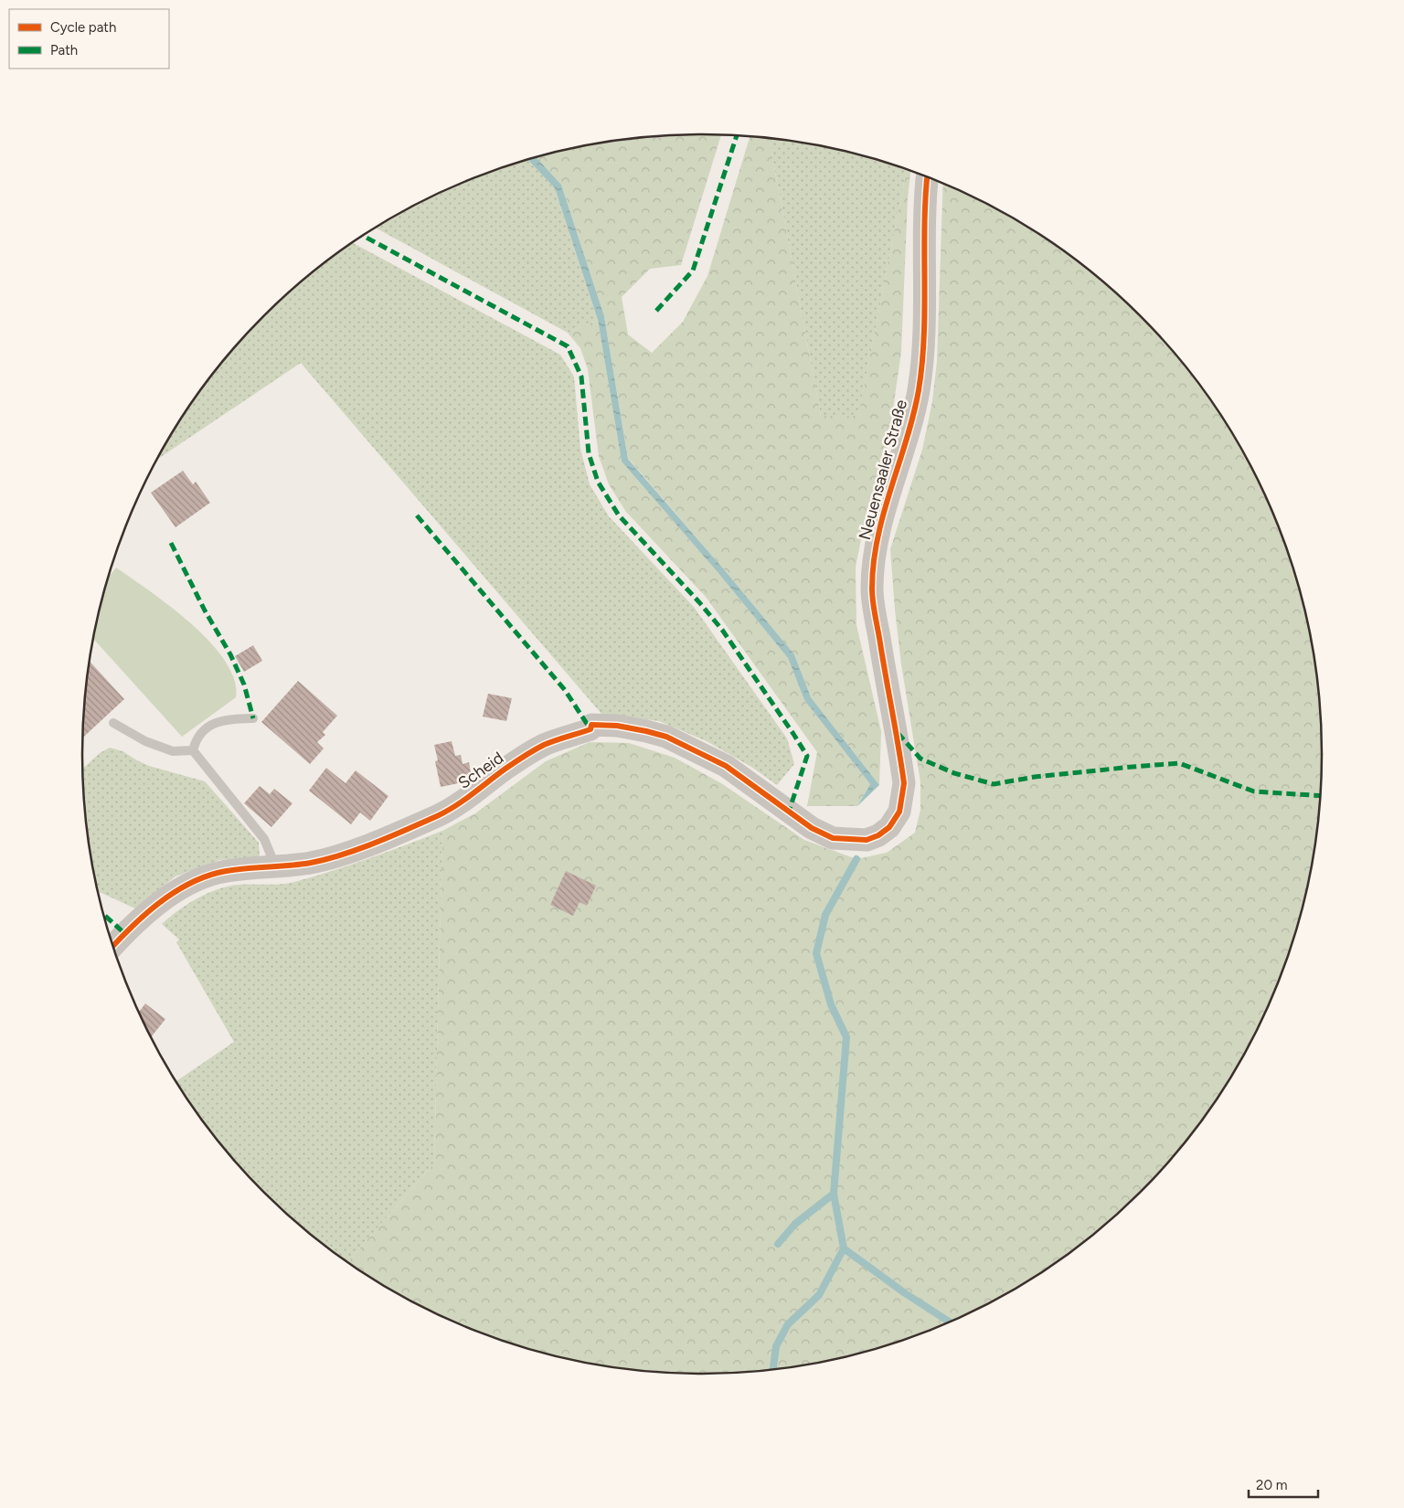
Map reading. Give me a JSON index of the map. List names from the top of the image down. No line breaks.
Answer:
{"streets":{"street":["Neuensaaler Straße","Scheid"]},"crossings":[["Neuensaaler Straße","Scheid"]],"legend":["Cycle path","Path"],"scale_bar":"20 m"}
